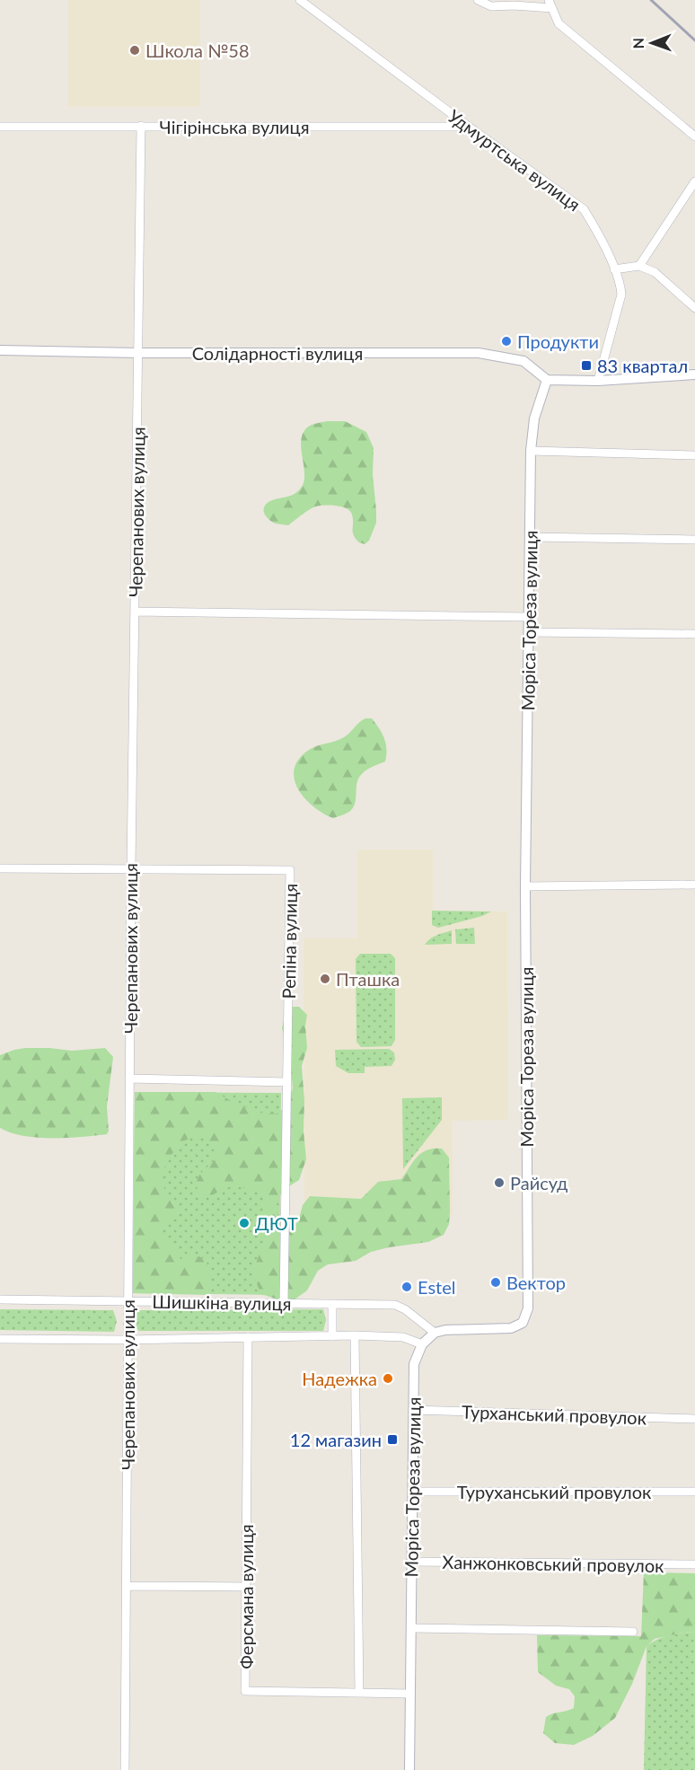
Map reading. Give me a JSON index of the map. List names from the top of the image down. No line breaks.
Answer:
{"streets":{"street":["Чiгiрiнська вулиця","Удмуртська вулиця","Солідарності вулиця","Черепанових вулиця","Моріса Тореза вулиця","Репiна вулиця","Шишкiна вулиця","Турханський провулок","Туруханський провулок","Ханжонковський провулок","Ферсмана вулиця"]},"crossings":[["Чiгiрiнська вулиця","Удмуртська вулиця"],["Чiгiрiнська вулиця","Черепанових вулиця"],["Солідарності вулиця","Черепанових вулиця"],["Солідарності вулиця","Моріса Тореза вулиця"],["Черепанових вулиця","Репiна вулиця"],["Черепанових вулиця","Шишкiна вулиця"],["Моріса Тореза вулиця","Шишкiна вулиця"],["Моріса Тореза вулиця","Турханський провулок"],["Моріса Тореза вулиця","Туруханський провулок"],["Моріса Тореза вулиця","Ханжонковський провулок"],["Моріса Тореза вулиця","Ферсмана вулиця"],["Репiна вулиця","Шишкiна вулиця"]],"places":{"other":["Школа №58","Продукти","Пташка","Райсуд","ДЮТ","Вектор","Estel","Надежка"],"transit":["83 квартал","12 магазин"]},"north":"left"}
